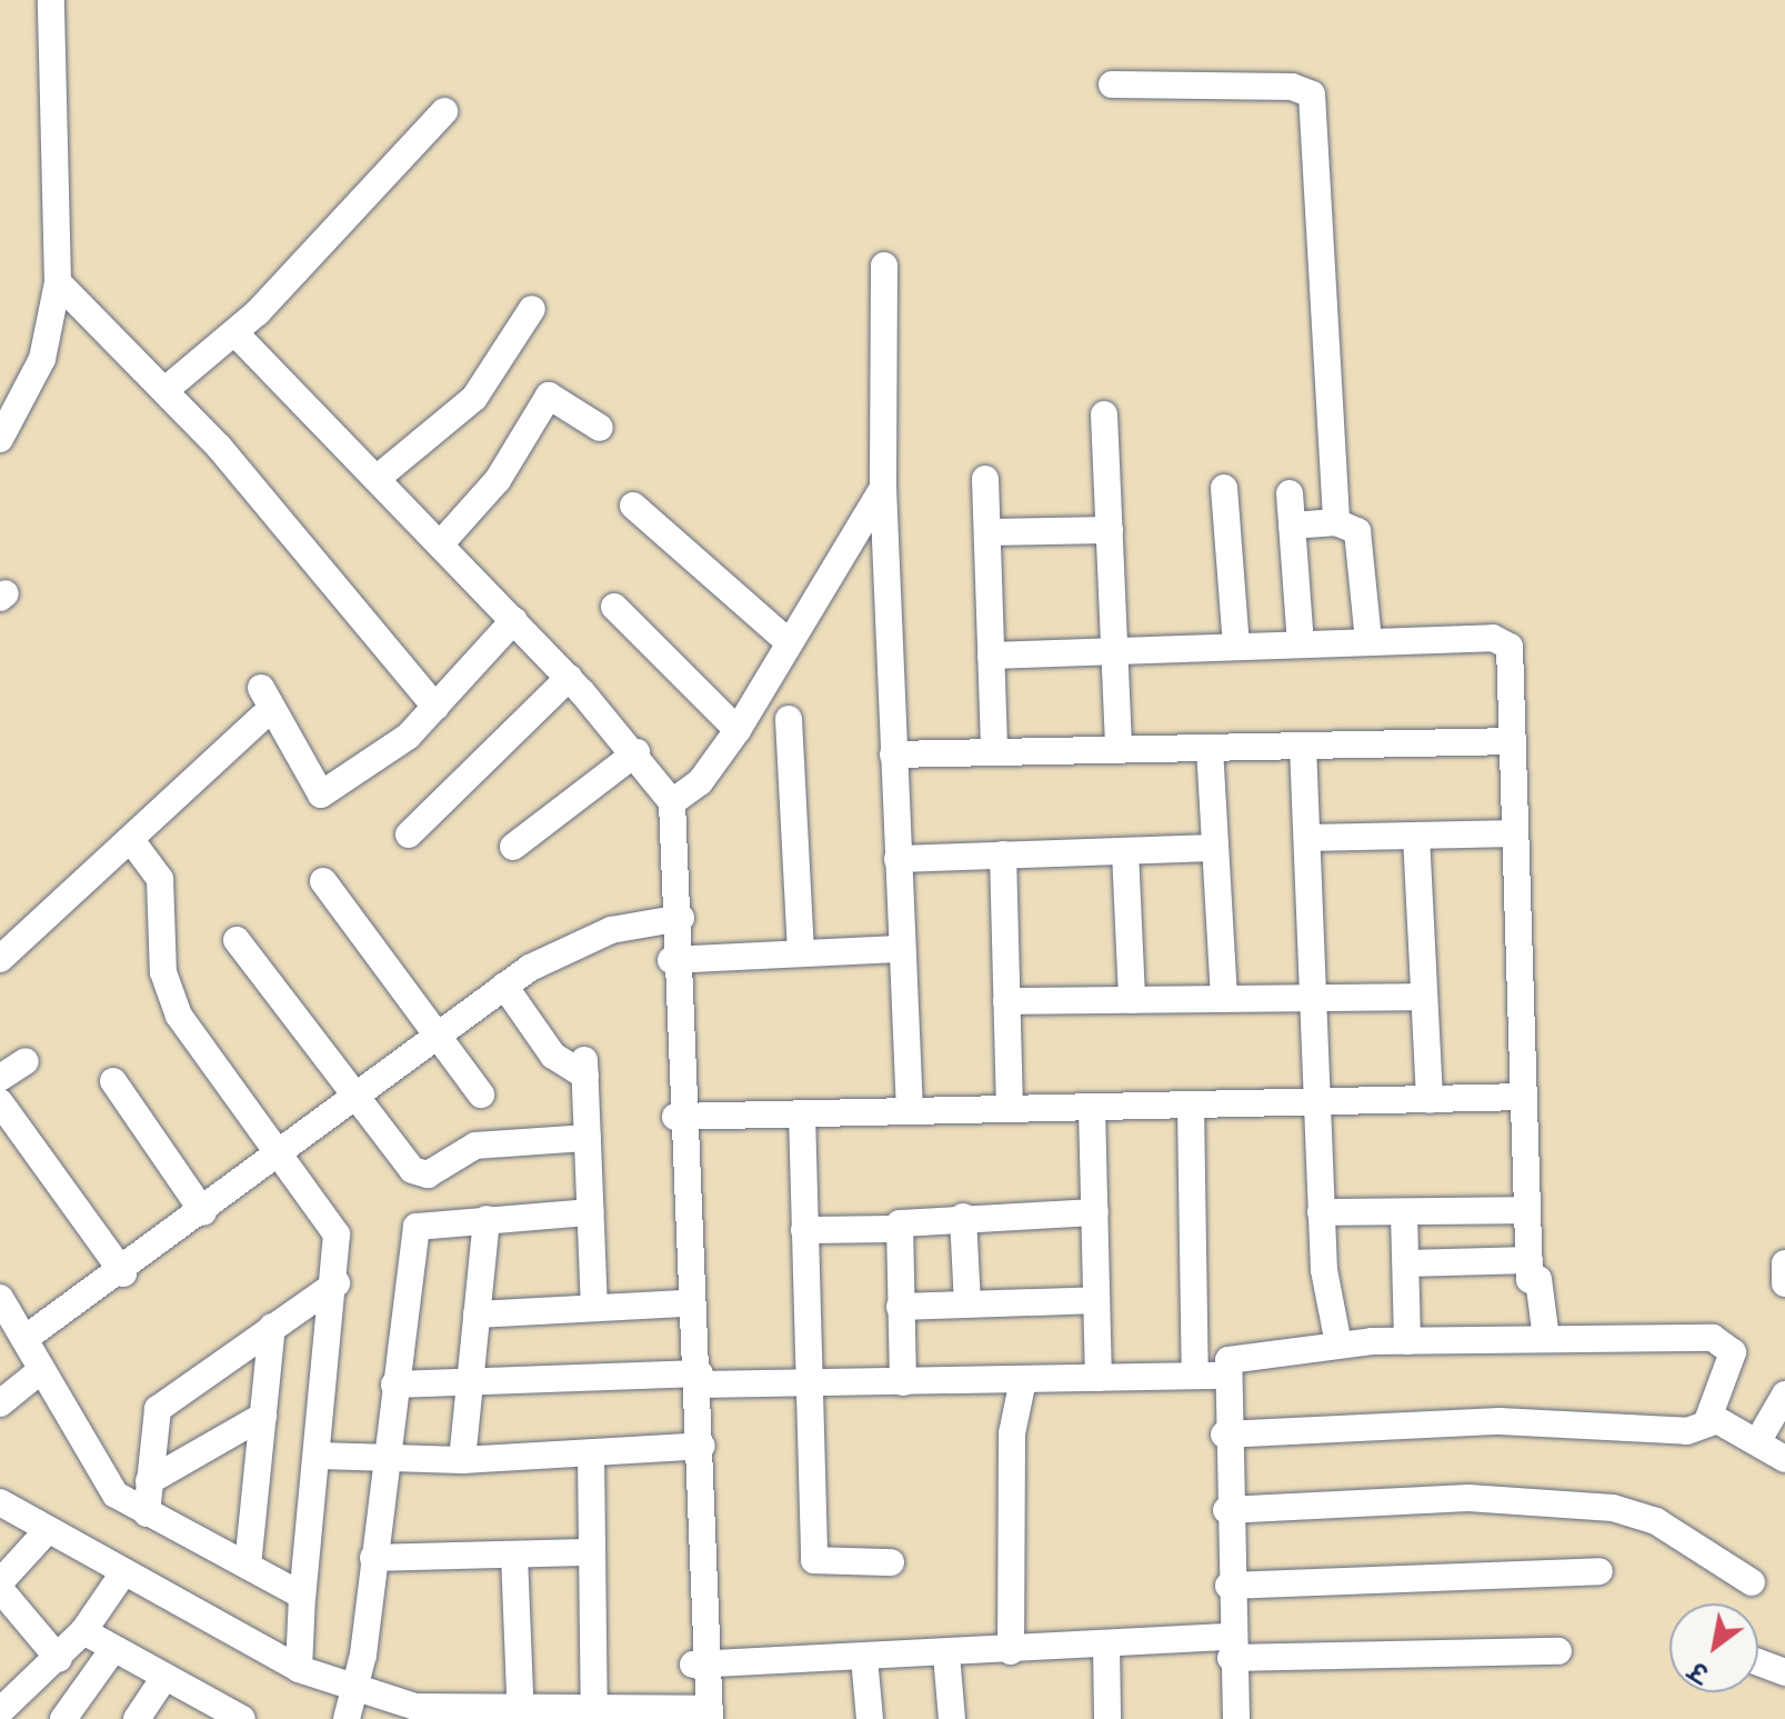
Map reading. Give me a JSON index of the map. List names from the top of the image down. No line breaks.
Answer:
{"north":"bottom left"}
